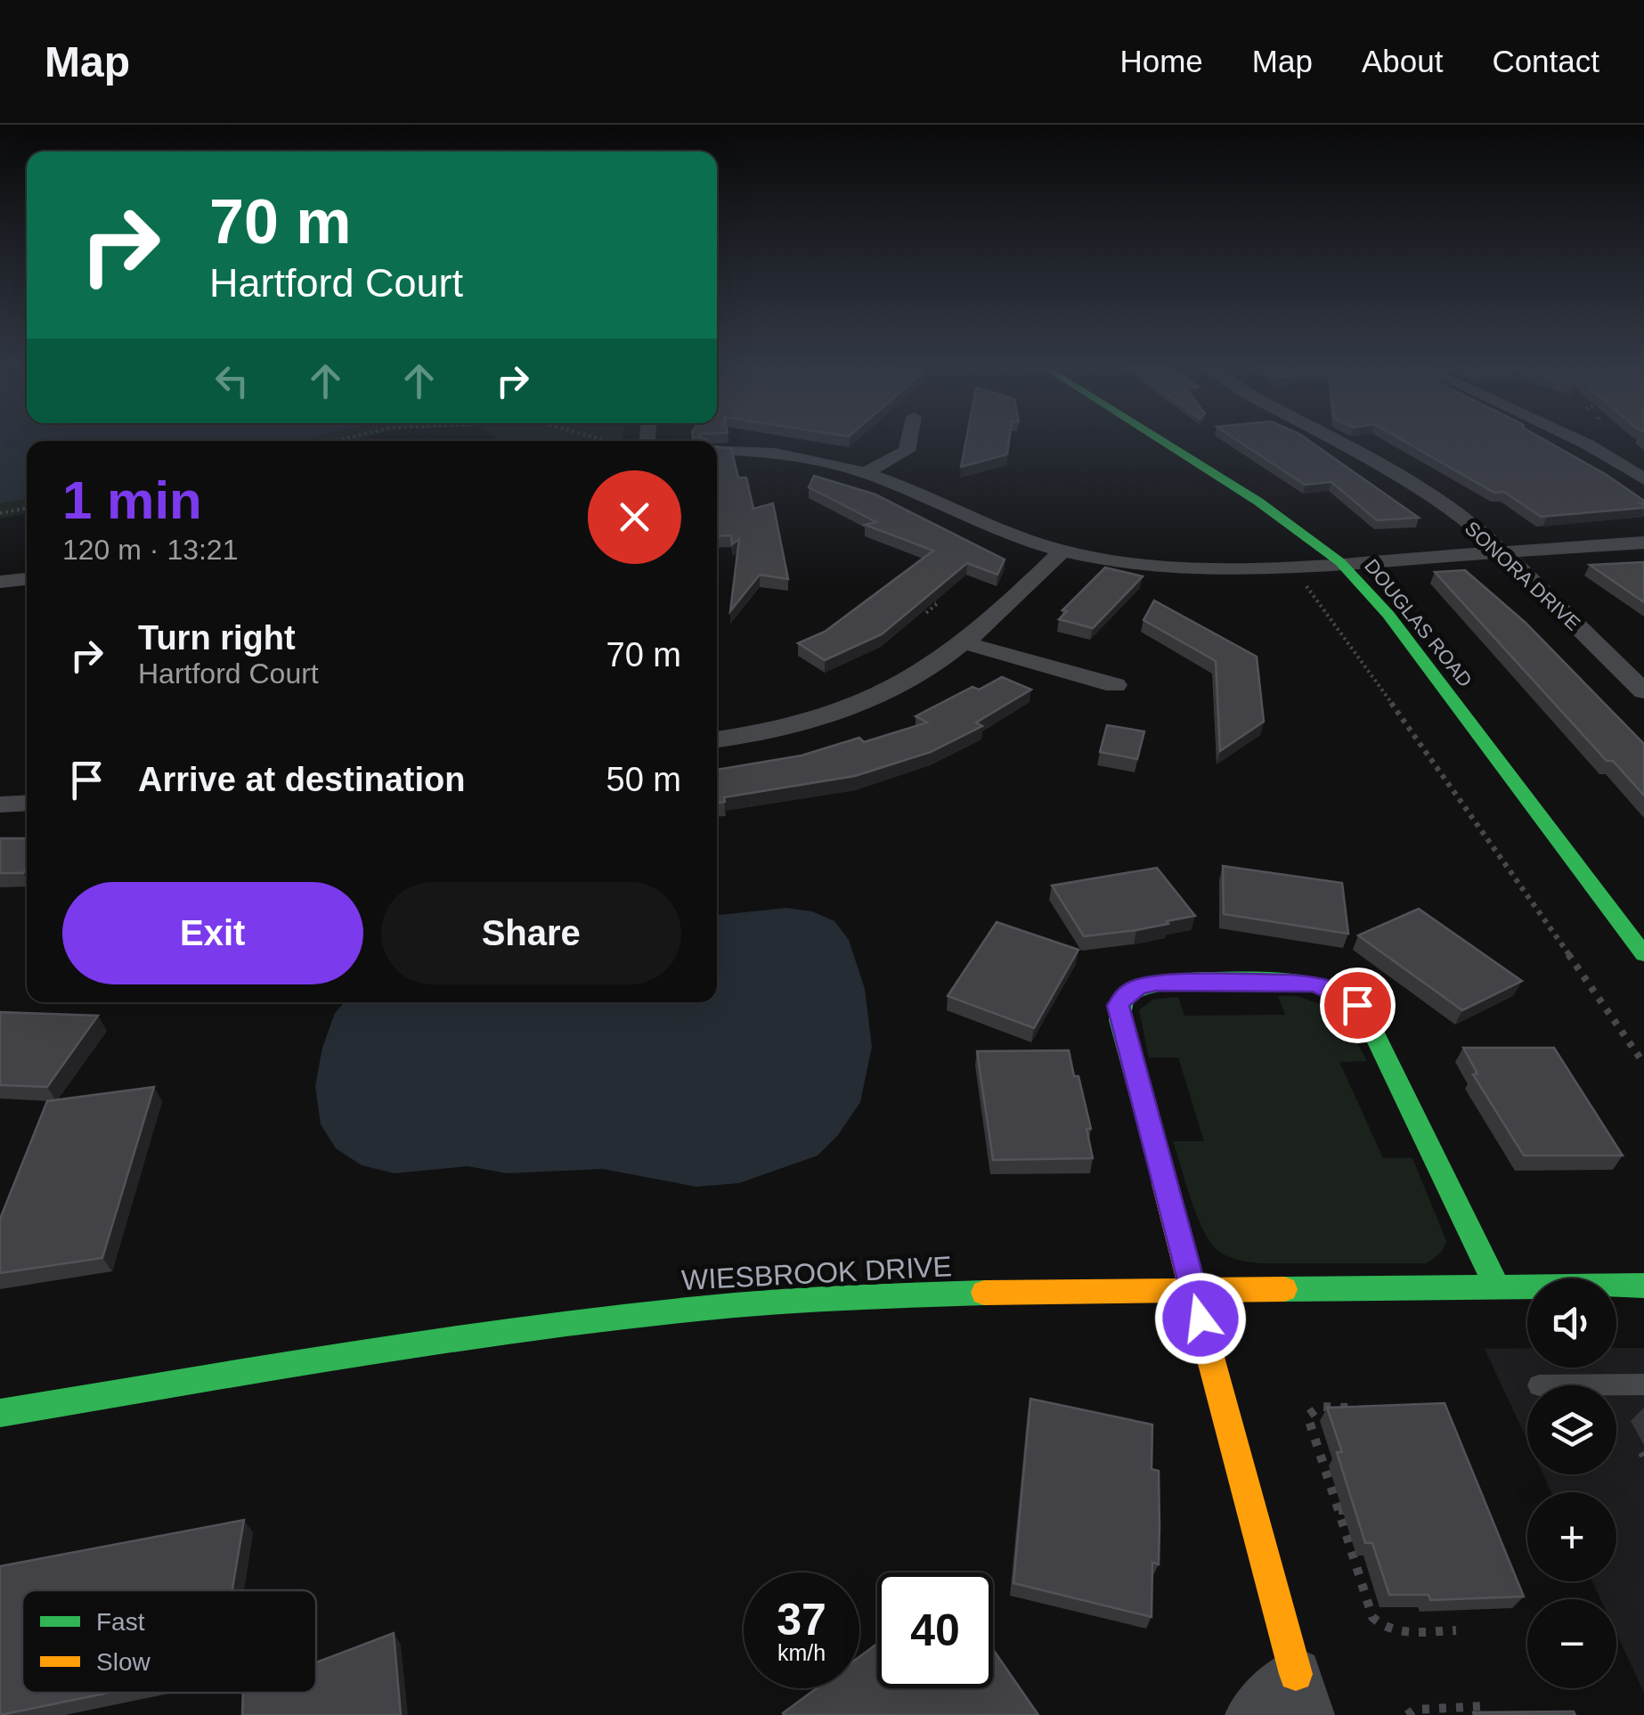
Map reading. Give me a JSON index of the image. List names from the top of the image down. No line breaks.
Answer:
{"streets":{"street":["SONORA DRIVE","DOUGLAS ROAD","WIESBROOK DRIVE"]},"legend":["Fast","Slow"],"page":{"header":"Map","nav":["Home","Map","About","Contact"],"turn":["70 m","Hartford Court"],"heading":["1 min","120 m · 13:21"],"list":[{"name":"Turn right","note":"Hartford Court","value":"70 m"},{"name":"Arrive at destination","value":"50 m"}],"buttons":["Exit","Share"],"map_buttons":["+","−"],"speed":"37 km/h","limit":"40"}}
